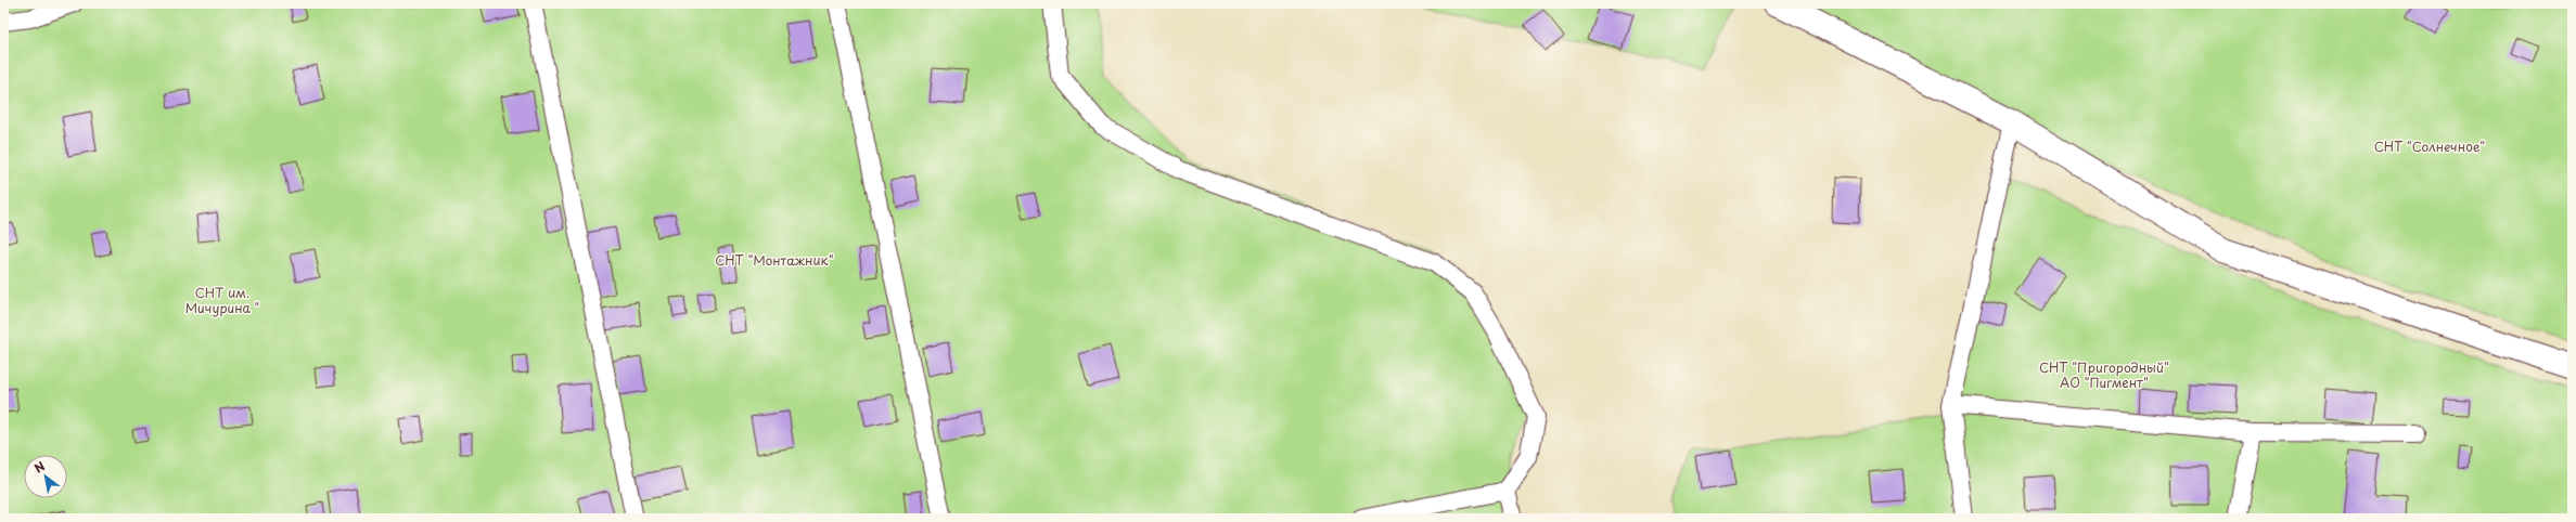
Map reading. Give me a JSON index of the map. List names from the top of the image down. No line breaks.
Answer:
{"parks":["СНТ \"Солнечное\"","СНТ \"Монтажник\"","СНТ им. Мичурина \"","СНТ \"Пригородный\" АО \"Пигмент\""],"north":"top left"}
